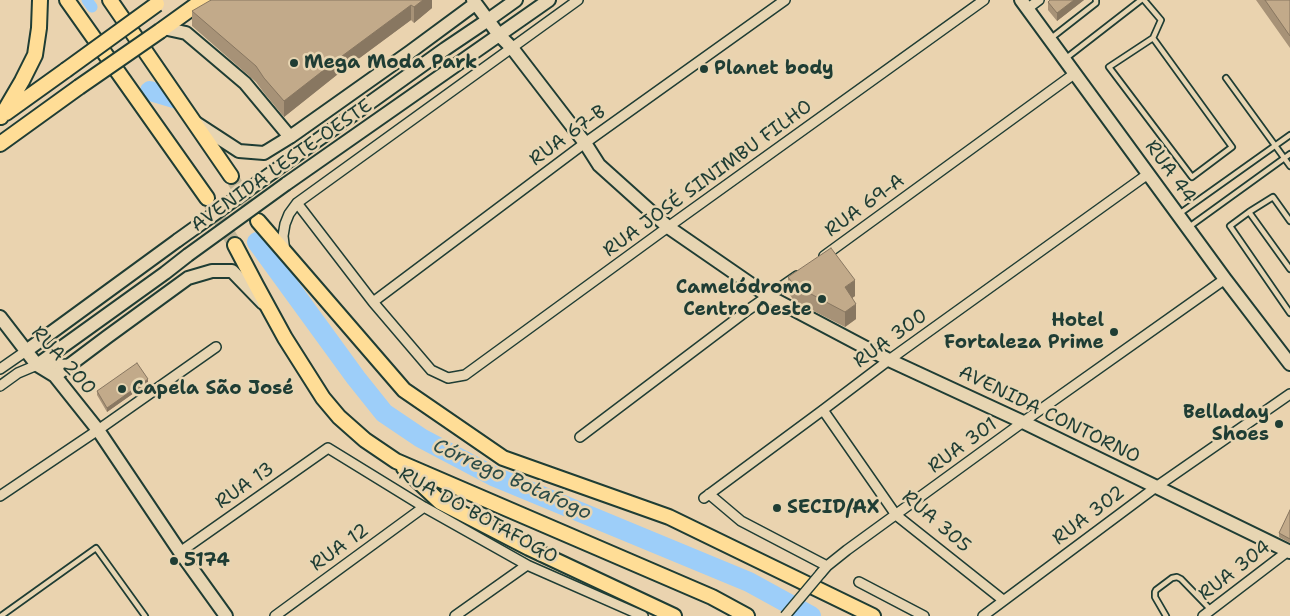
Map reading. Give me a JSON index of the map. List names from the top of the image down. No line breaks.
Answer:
{"streets":{"main road":["AVENIDA LESTE-OESTE","RUA 44","RUA 200","AVENIDA CONTORNO"],"street":["RUA 67-B","RUA JOSÉ SINIMBU FILHO","RUA 69-A","RUA 300","RUA 301","RUA 13","RUA DO BOTAFOGO","RUA 302","RUA 305","RUA 12","RUA 304"]},"crossings":[["RUA 67-B","RUA JOSÉ SINIMBU FILHO"],["RUA 67-B","AVENIDA CONTORNO"],["AVENIDA LESTE-OESTE","RUA 200"],["AVENIDA LESTE-OESTE","AVENIDA CONTORNO"],["RUA 44","RUA 69-A"],["RUA 44","RUA 300"],["RUA 44","RUA 301"],["RUA JOSÉ SINIMBU FILHO","AVENIDA CONTORNO"],["RUA 300","AVENIDA CONTORNO"],["RUA 300","RUA 301"],["RUA 300","RUA 305"],["RUA 200","RUA 13"],["AVENIDA CONTORNO","RUA 301"],["AVENIDA CONTORNO","RUA 302"],["AVENIDA CONTORNO","RUA 304"],["RUA 301","RUA 305"],["RUA 13","RUA DO BOTAFOGO"],["RUA DO BOTAFOGO","RUA 12"],["RUA 302","RUA 305"]],"water":["Córrego Botafogo"],"places":["Mega Moda Park","Planet body","Camelódromo Centro Oeste","Hotel Fortaleza Prime","Capela São José","Belladay Shoes","SECID/AX","5174"]}
